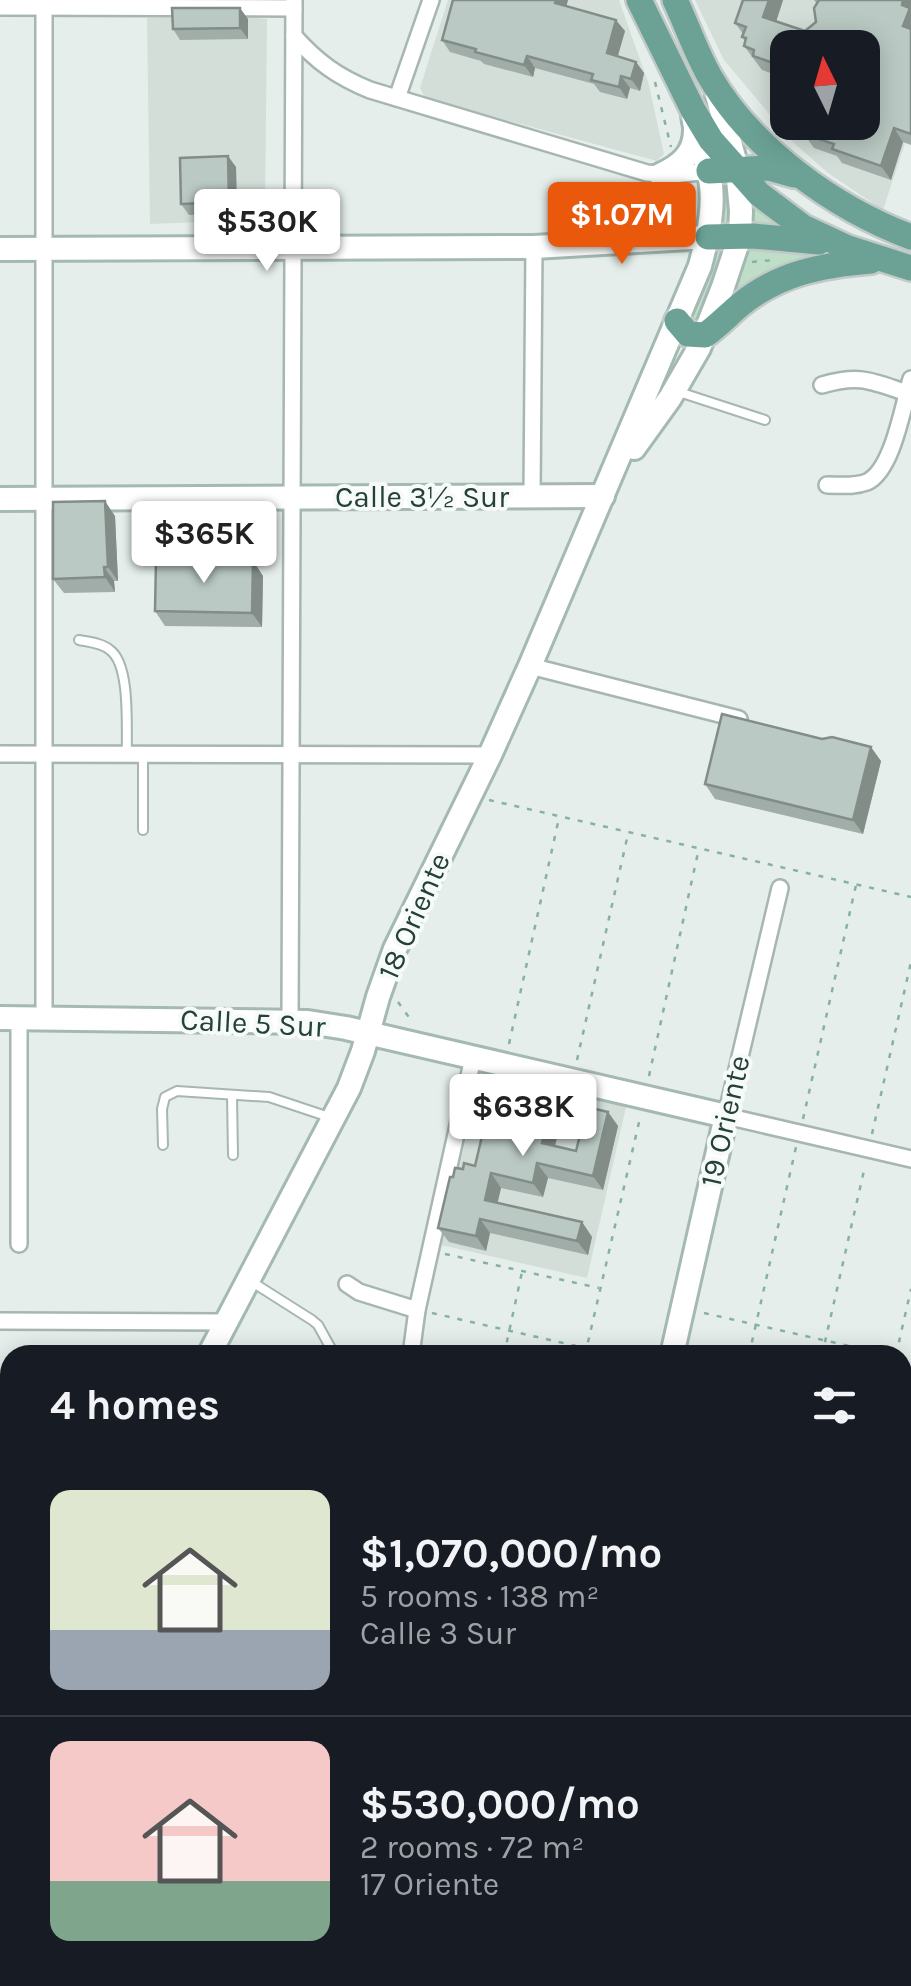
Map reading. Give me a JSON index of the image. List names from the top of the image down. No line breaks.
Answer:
{"streets":{"street":["Calle 3½ Sur","18 Oriente","Calle 5 Sur","19 Oriente"]},"crossings":[["Calle 3½ Sur","18 Oriente"],["18 Oriente","Calle 5 Sur"],["Calle 5 Sur","19 Oriente"]],"north":"top","page":{"price":["$1.07M","$530K","$365K","$638K"],"heading":"4 homes","list":[{"name":"$1,070,000/mo","note":"5 rooms · 138 m² · Calle 3 Sur"},{"name":"$530,000/mo","note":"2 rooms · 72 m² · 17 Oriente"}]}}
